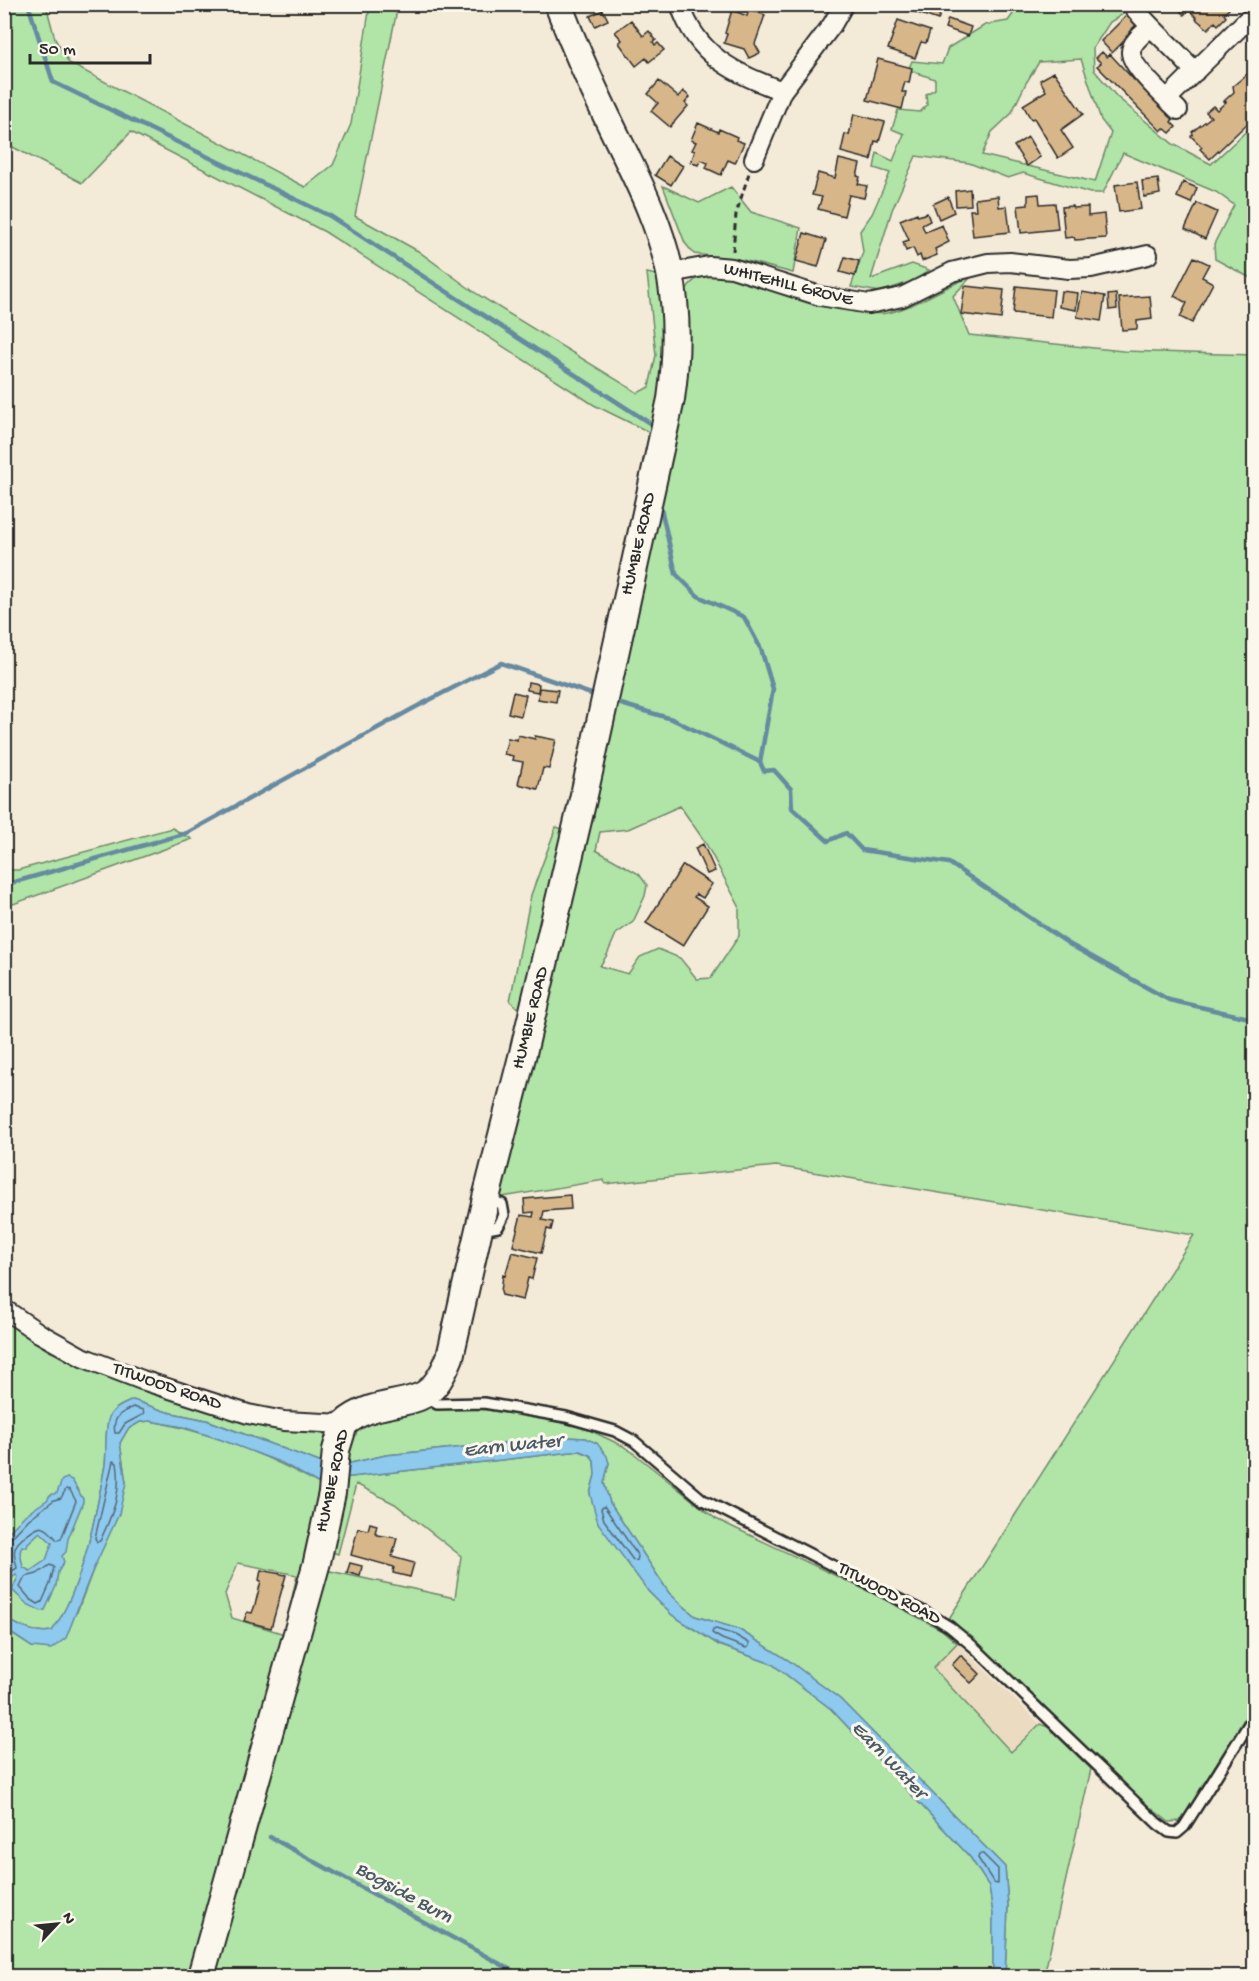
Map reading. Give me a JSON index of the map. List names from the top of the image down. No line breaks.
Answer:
{"streets":{"street":["WHITEHILL GROVE","HUMBIE ROAD","TITWOOD ROAD"]},"crossings":[["WHITEHILL GROVE","HUMBIE ROAD"],["HUMBIE ROAD","TITWOOD ROAD"]],"water":["Earn Water","Bogside Burn"],"scale_bar":"50 m","north":"top right"}
